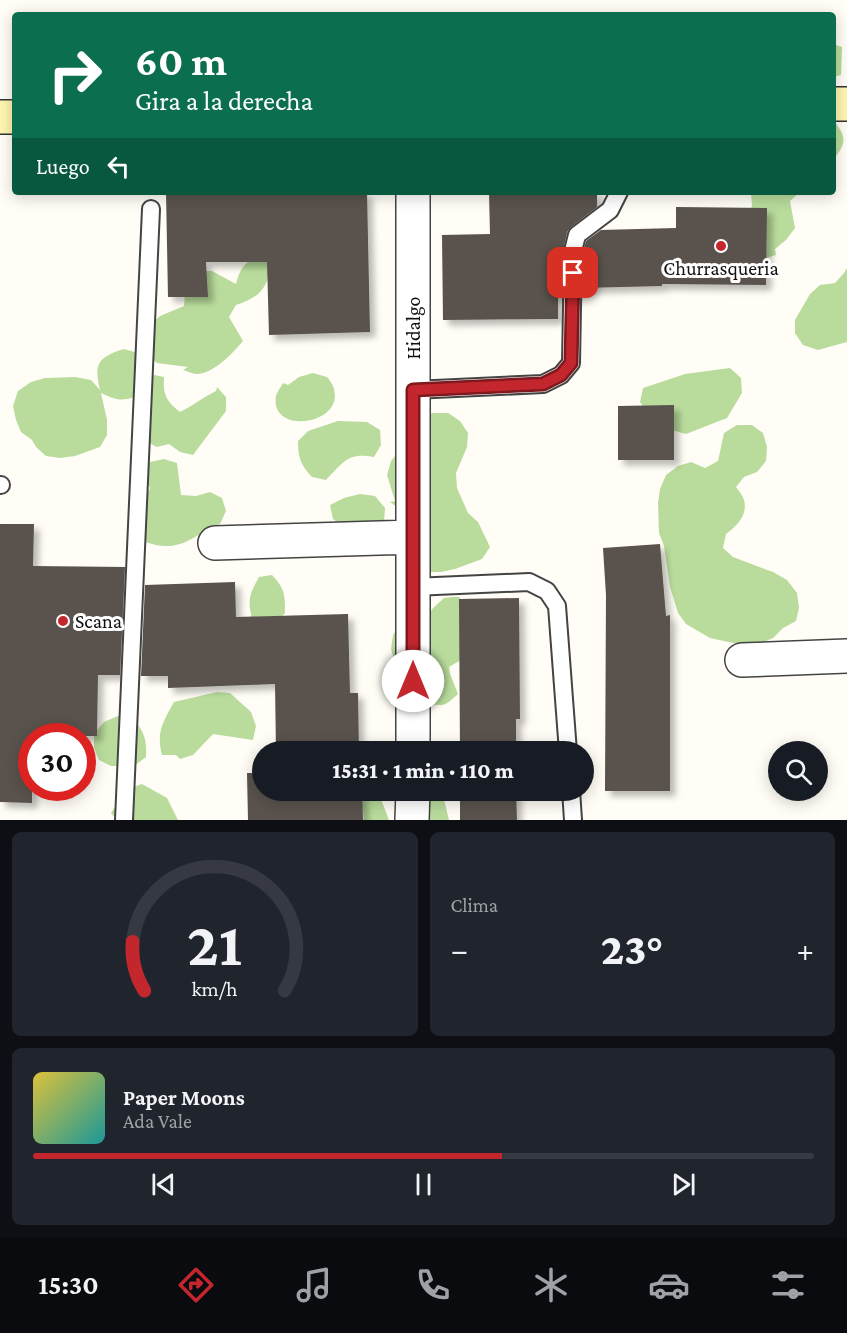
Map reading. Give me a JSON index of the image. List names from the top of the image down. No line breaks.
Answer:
{"streets":{"street":["Hidalgo"]},"places":["Churrasqueria","Scana"],"page":{"turn":["60 m","Gira a la derecha"],"then":"Luego","limit":"30","trip":"15:31 · 1 min · 110 m","tile":"Clima","heat":["−","23°","+"],"song":["Paper Moons","Ada Vale"],"tabs":"15:30","gauge":["21","km/h"]}}
